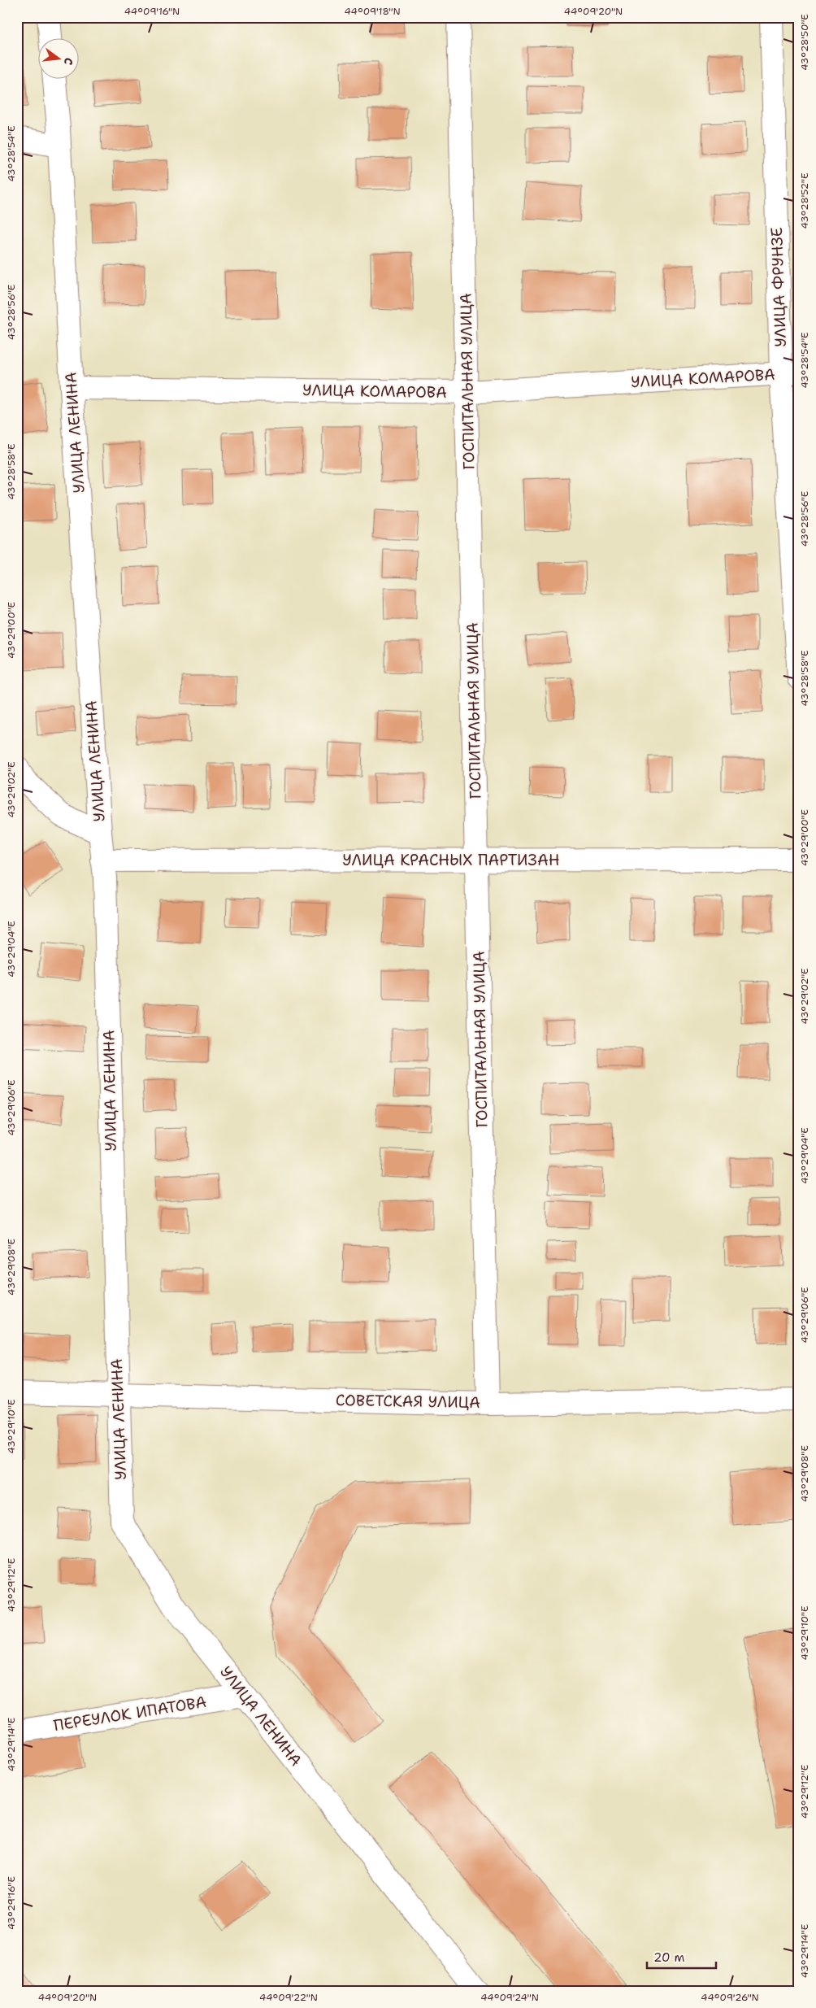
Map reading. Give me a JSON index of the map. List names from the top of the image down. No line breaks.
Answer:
{"streets":{"street":["УЛИЦА ФРУНЗЕ","УЛИЦА КОМАРОВА","ГОСПИТАЛЬНАЯ УЛИЦА","УЛИЦА ЛЕНИНА","УЛИЦА КРАСНЫХ ПАРТИЗАН","СОВЕТСКАЯ УЛИЦА","ПЕРЕУЛОК ИПАТОВА"]},"crossings":[["УЛИЦА ФРУНЗЕ","УЛИЦА КОМАРОВА"],["УЛИЦА КОМАРОВА","ГОСПИТАЛЬНАЯ УЛИЦА"],["УЛИЦА КОМАРОВА","УЛИЦА ЛЕНИНА"],["ГОСПИТАЛЬНАЯ УЛИЦА","УЛИЦА КРАСНЫХ ПАРТИЗАН"],["ГОСПИТАЛЬНАЯ УЛИЦА","СОВЕТСКАЯ УЛИЦА"],["УЛИЦА ЛЕНИНА","УЛИЦА КРАСНЫХ ПАРТИЗАН"],["УЛИЦА ЛЕНИНА","СОВЕТСКАЯ УЛИЦА"],["УЛИЦА ЛЕНИНА","ПЕРЕУЛОК ИПАТОВА"]],"scale_bar":"20 m","north":"right","coordinates":["44°09'16\"N","44°09'18\"N","44°09'20\"N","43°28'50\"E","43°28'54\"E","43°28'52\"E","43°28'56\"E","43°28'58\"E","43°29'00\"E","43°29'02\"E","43°29'04\"E","43°29'06\"E","43°29'08\"E","43°29'10\"E","43°29'12\"E","43°29'14\"E","43°29'16\"E","44°09'22\"N","44°09'24\"N","44°09'26\"N"]}
